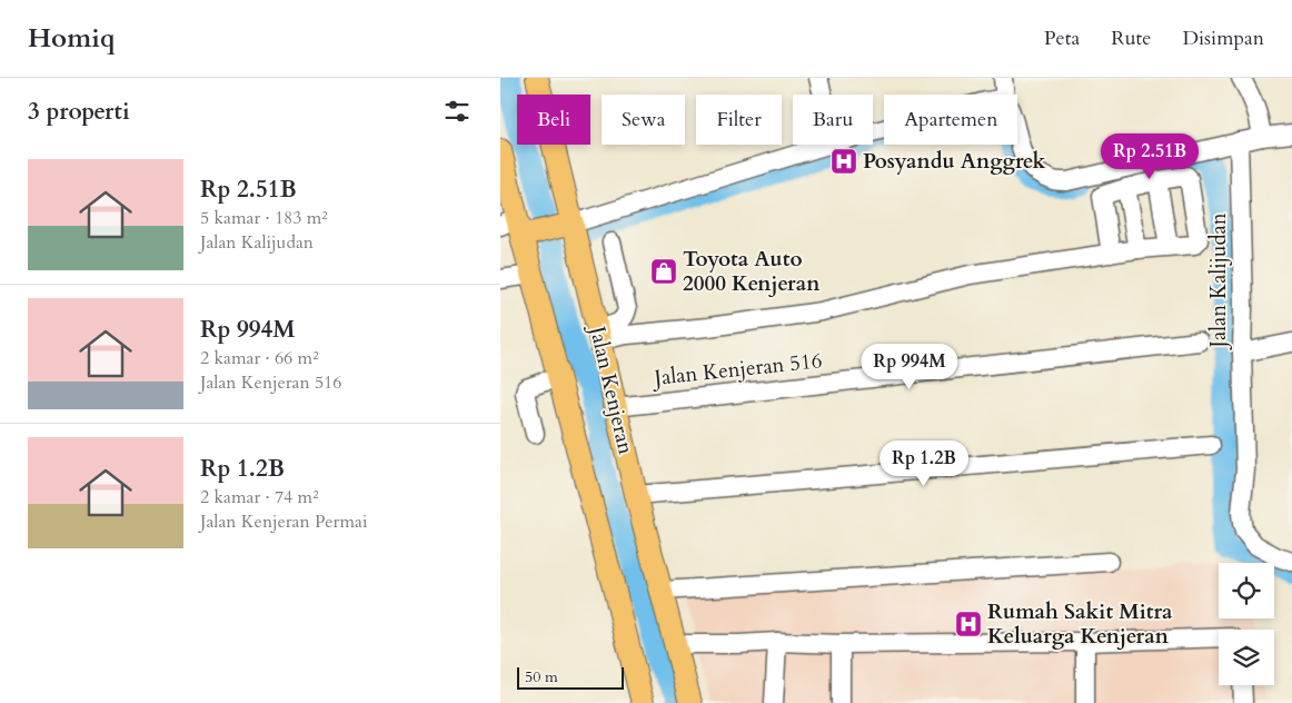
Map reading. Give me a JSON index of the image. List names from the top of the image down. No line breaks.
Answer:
{"streets":{"main road":["Jalan Kenjeran"],"street":["Jalan Kalijudan","Jalan Kenjeran 516"]},"crossings":[["Jalan Kenjeran 516","Jalan Kenjeran"]],"places":{"hospital":["Posyandu Anggrek","Rumah Sakit Mitra Keluarga Kenjeran"],"shop":["Toyota Auto 2000 Kenjeran"]},"scale_bar":"50 m","page":{"header":"Homiq","nav":["Peta","Rute","Disimpan"],"heading":"3 properti","chip":["Beli","Sewa","Filter","Baru","Apartemen"],"price":["Rp 2.51B","Rp 994M","Rp 1.2B"],"list":[{"name":"Rp 2.51B","note":"5 kamar · 183 m² · Jalan Kalijudan"},{"name":"Rp 994M","note":"2 kamar · 66 m² · Jalan Kenjeran 516"},{"name":"Rp 1.2B","note":"2 kamar · 74 m² · Jalan Kenjeran Permai"}],"scale":"50 m"}}
